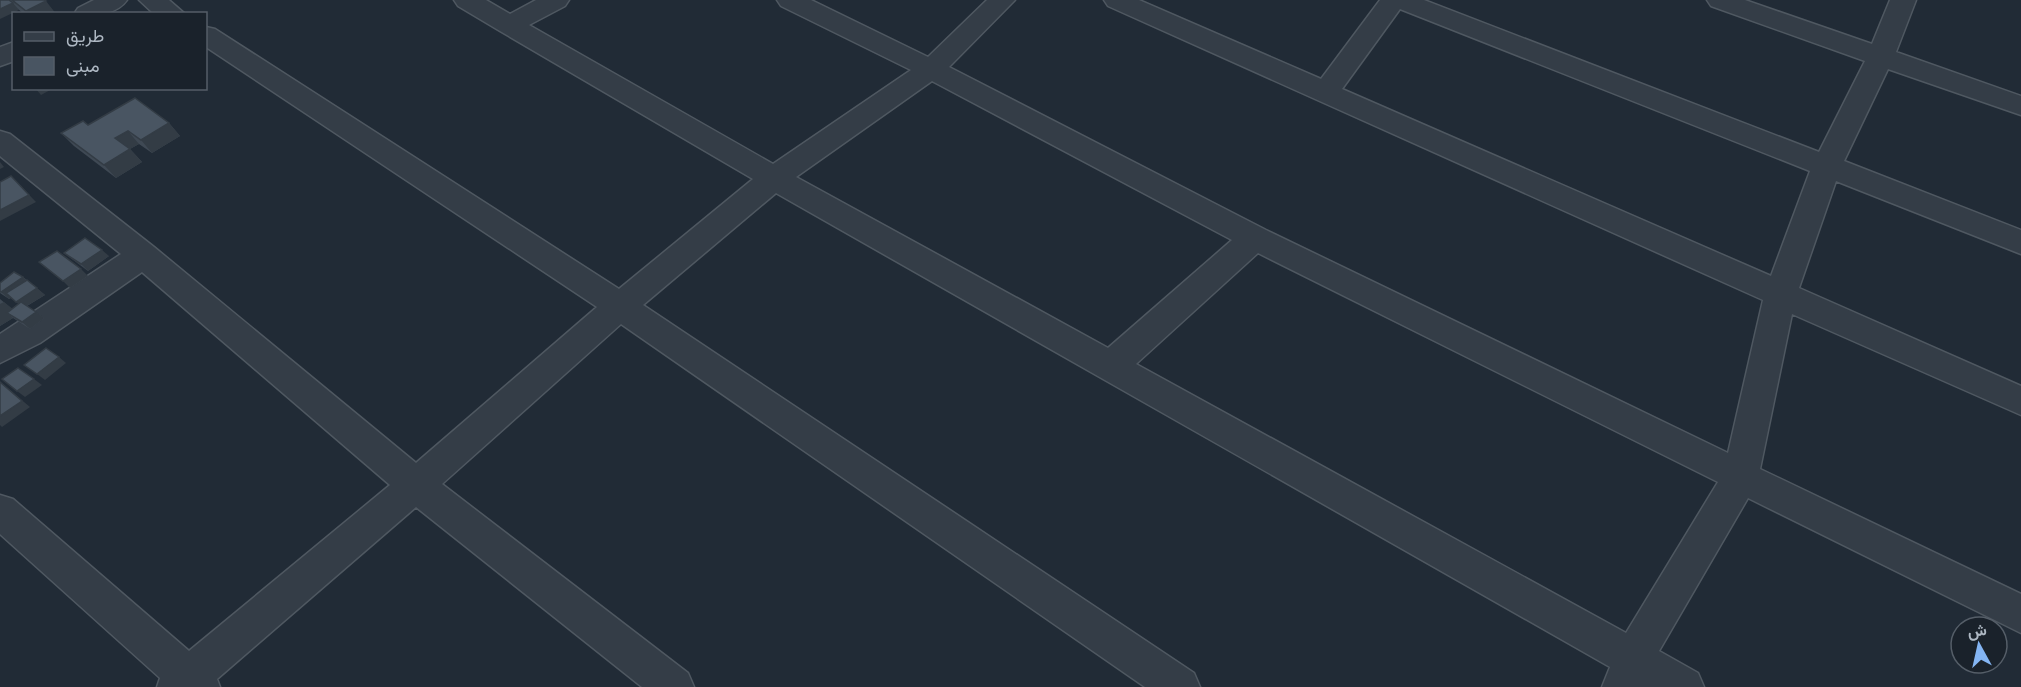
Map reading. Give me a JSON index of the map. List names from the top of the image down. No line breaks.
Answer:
{"legend":["طريق","مبنى"],"north":"top"}
